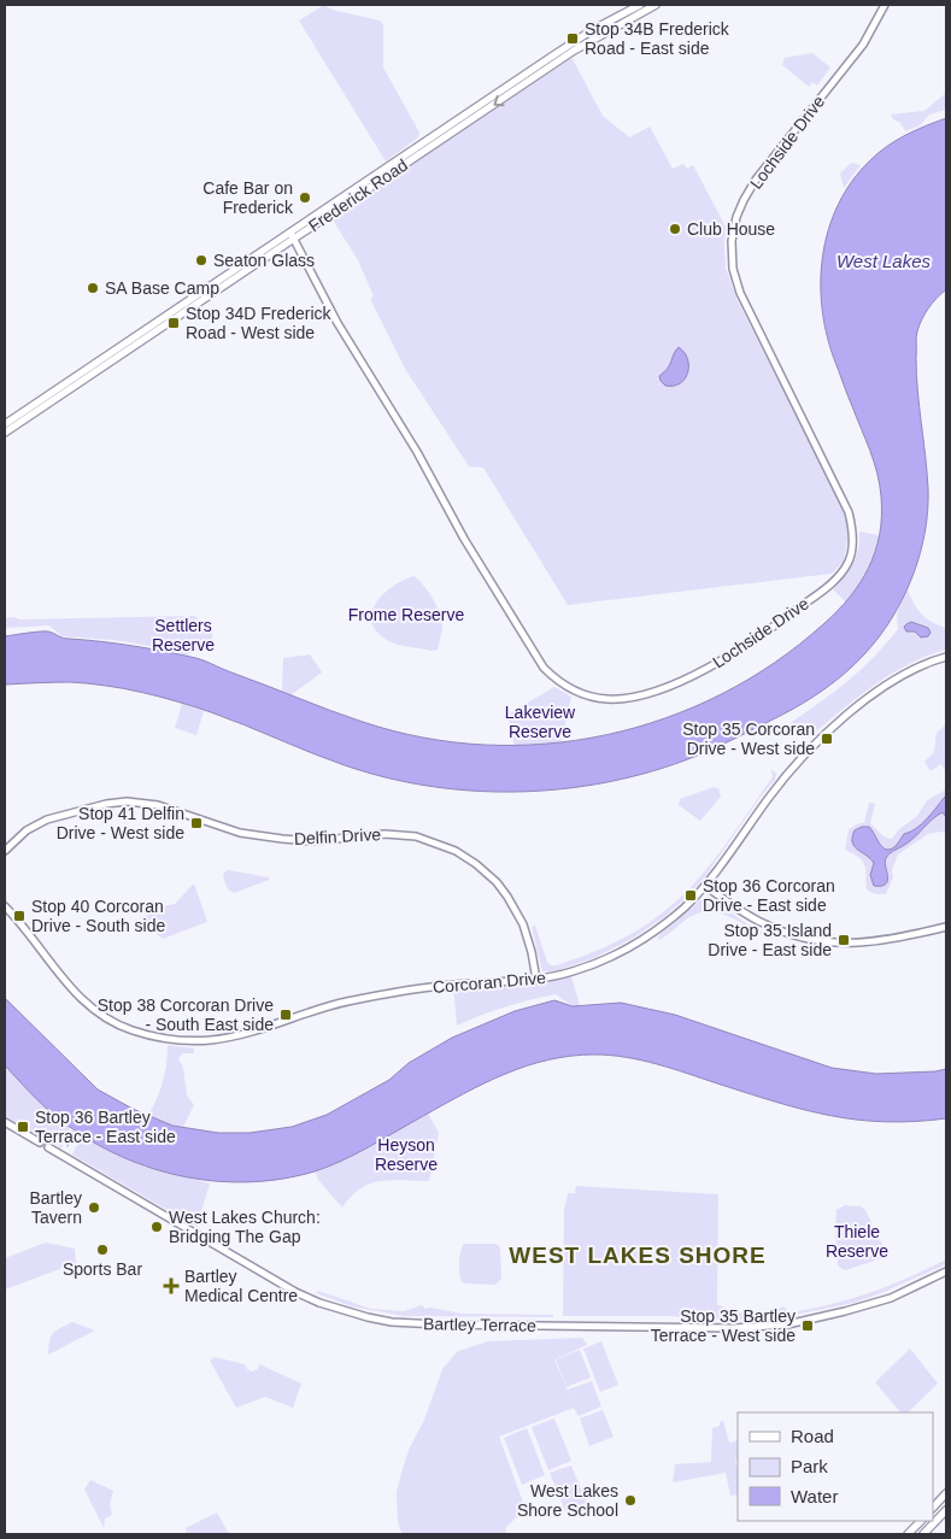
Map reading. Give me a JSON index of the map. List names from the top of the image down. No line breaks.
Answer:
{"streets":{"main road":["Frederick Road"],"street":["Lochside Drive","Delfin Drive","Corcoran Drive","Bartley Terrace"]},"crossings":[["Lochside Drive","Frederick Road"],["Delfin Drive","Corcoran Drive"]],"districts":["WEST LAKES SHORE"],"water":["West Lakes"],"parks":["Frome Reserve","Settlers Reserve","Lakeview Reserve","Heyson Reserve","Thiele Reserve"],"places":{"transit":["Stop 34B Frederick Road - East side","Stop 34D Frederick Road - West side","Stop 35 Corcoran Drive - West side","Stop 41 Delfin Drive - West side","Stop 36 Corcoran Drive - East side","Stop 40 Corcoran Drive - South side","Stop 35 Island Drive - East side","Stop 38 Corcoran Drive - South East side","Stop 36 Bartley Terrace - East side","Stop 35 Bartley Terrace - West side"],"other":["Cafe Bar on Frederick","Club House","Seaton Glass","SA Base Camp","Bartley Tavern","West Lakes Church: Bridging The Gap","Sports Bar","West Lakes Shore School"],"health":["Bartley Medical Centre"]},"legend":["Road","Park","Water"]}
